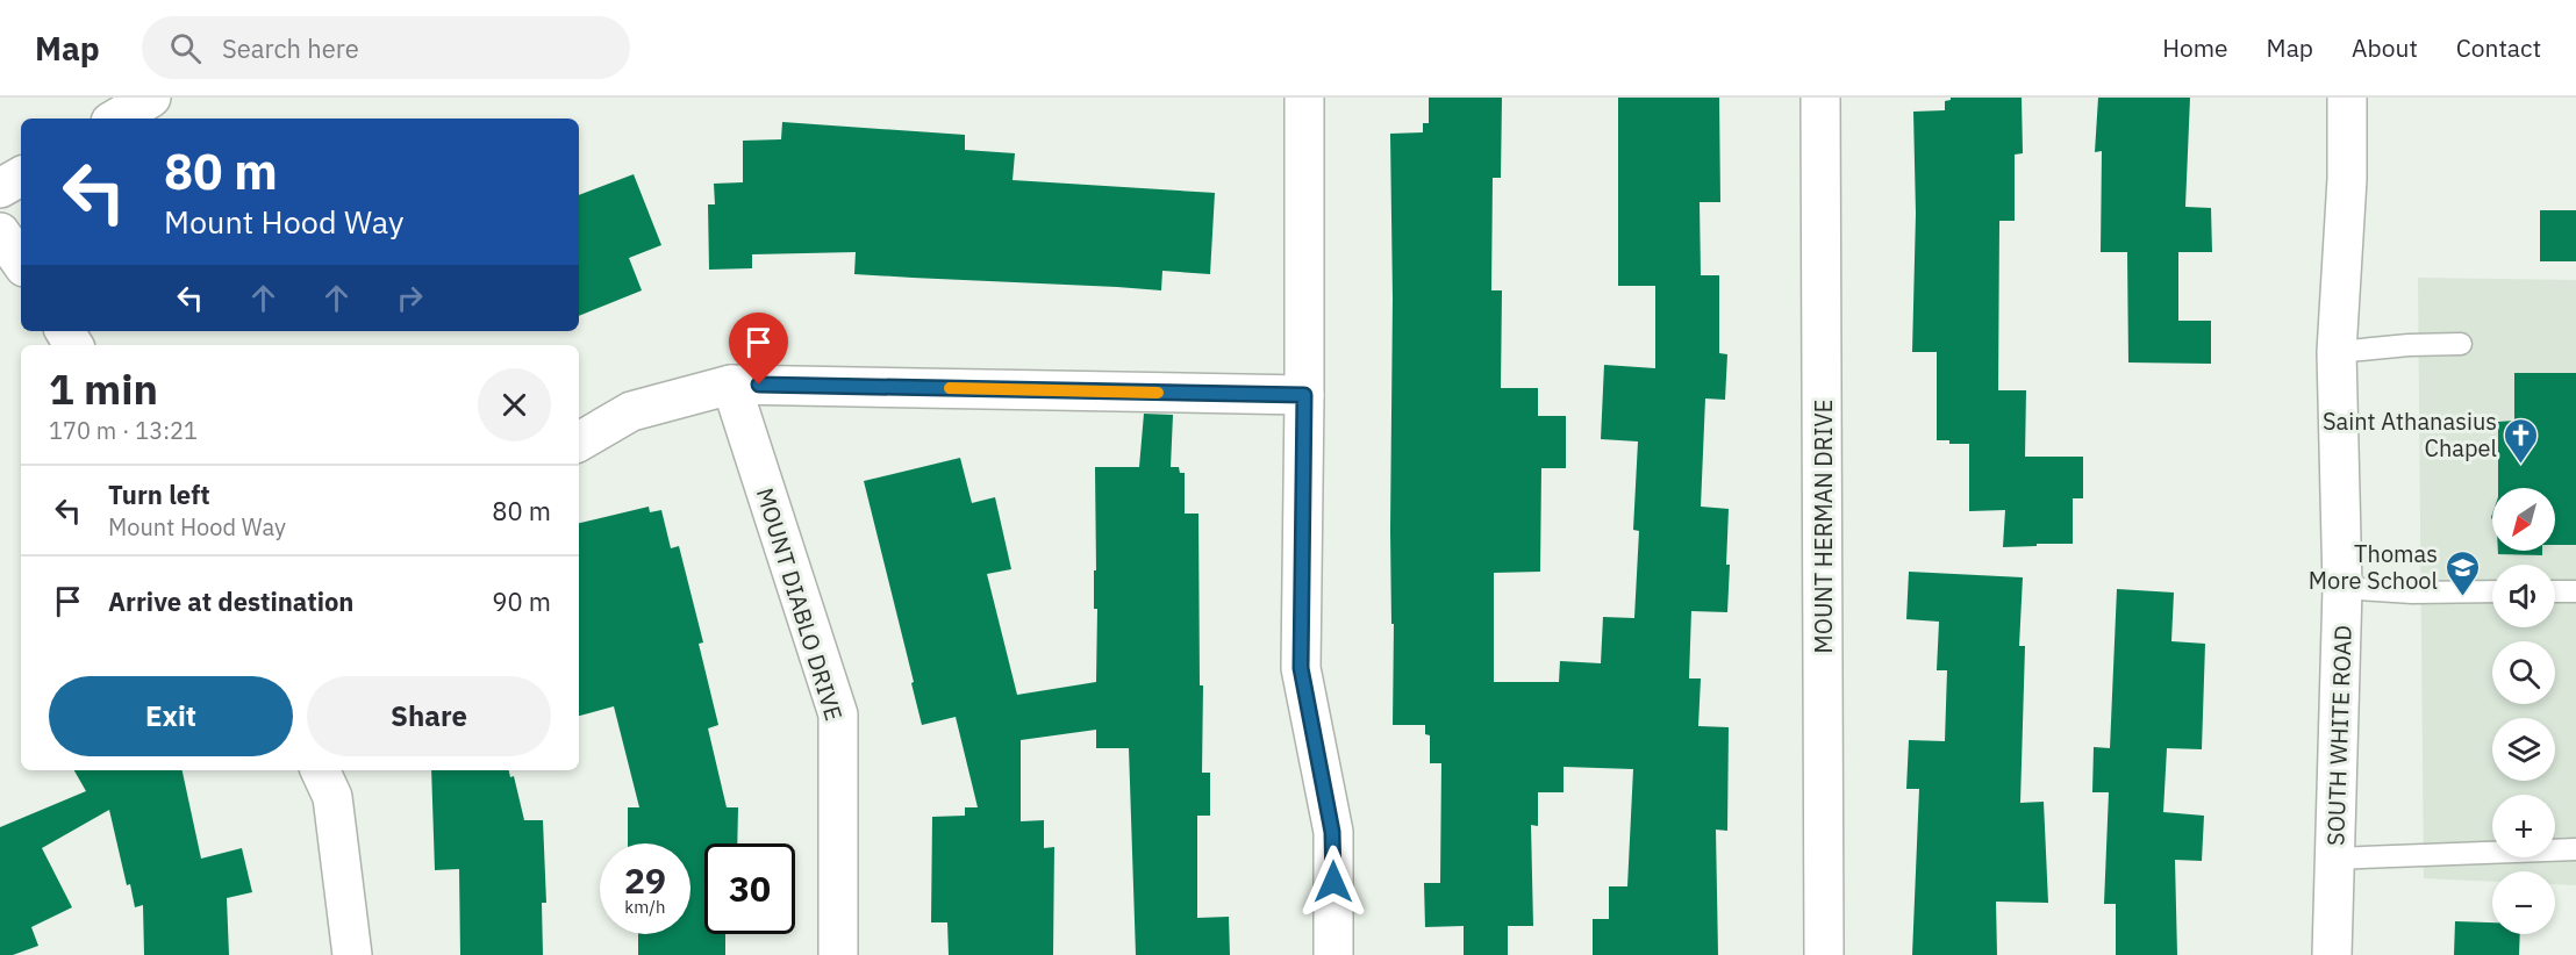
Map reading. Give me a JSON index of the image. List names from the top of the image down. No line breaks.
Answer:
{"streets":{"street":["MOUNT HERMAN DRIVE","MOUNT DIABLO DRIVE","SOUTH WHITE ROAD"]},"places":{"church":["Saint Athanasius Chapel"],"school or university":["Thomas More School"]},"north":"bottom left","page":{"header":"Map","search":"Search here","nav":["Home","Map","About","Contact"],"turn":["80 m","Mount Hood Way"],"heading":["1 min","170 m · 13:21"],"list":[{"name":"Turn left","note":"Mount Hood Way","value":"80 m"},{"name":"Arrive at destination","value":"90 m"}],"map_buttons":["+","−"],"buttons":["Exit","Share"],"speed":"29 km/h","limit":"30"}}
